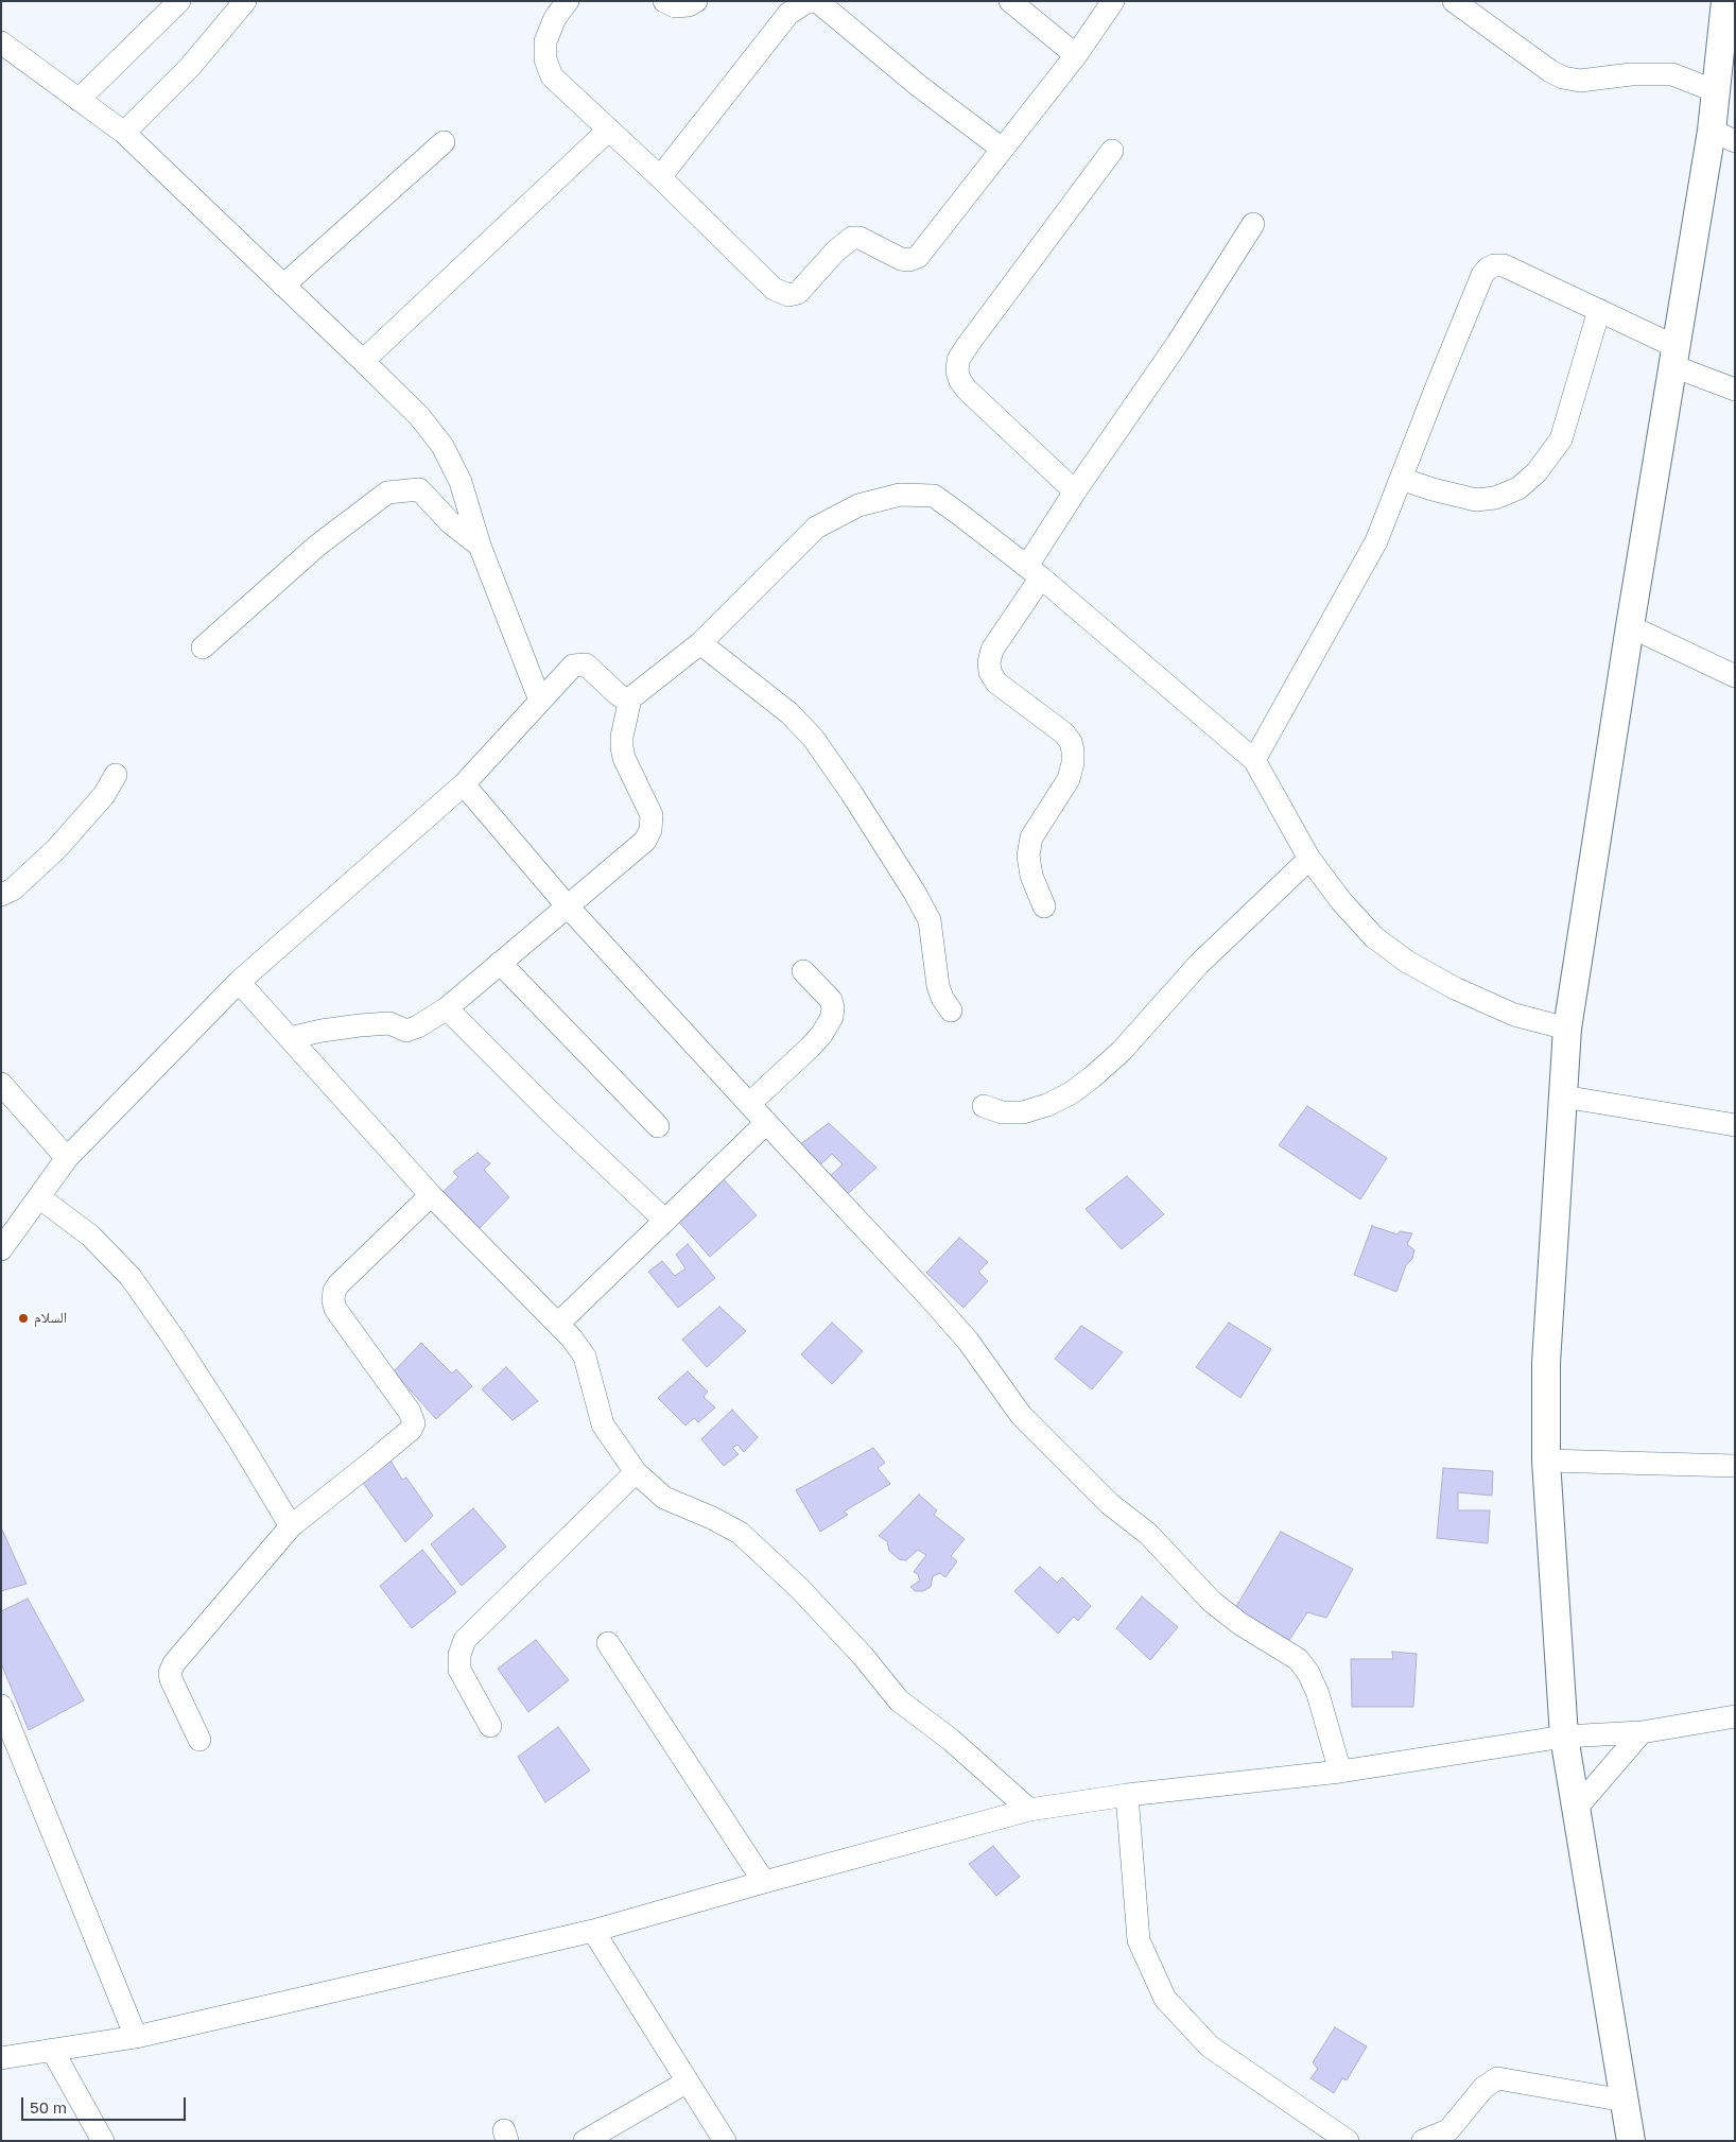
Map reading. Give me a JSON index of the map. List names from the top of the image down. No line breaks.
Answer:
{"places":["السلام"],"scale_bar":"50 m"}
